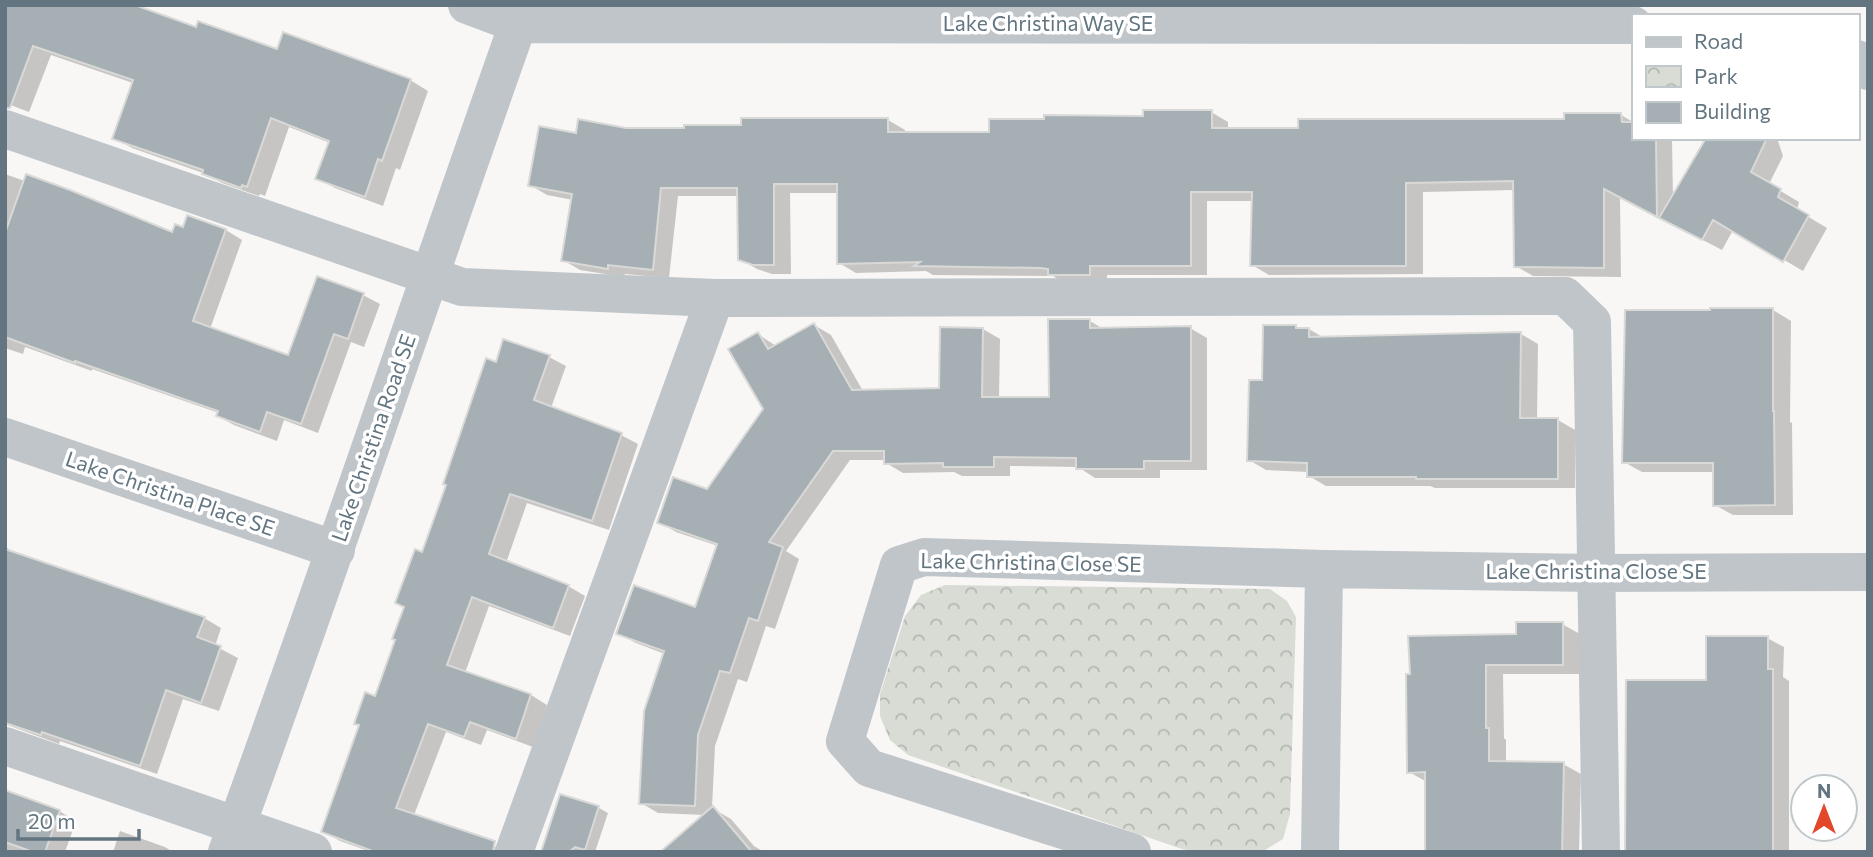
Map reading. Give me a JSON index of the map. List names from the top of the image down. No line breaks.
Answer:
{"streets":{"street":["Lake Christina Way SE","Lake Christina Road SE","Lake Christina Place SE","Lake Christina Close SE"]},"crossings":[["Lake Christina Way SE","Lake Christina Road SE"],["Lake Christina Road SE","Lake Christina Place SE"]],"legend":["Road","Park","Building"],"scale_bar":"20 m","north":"top"}
